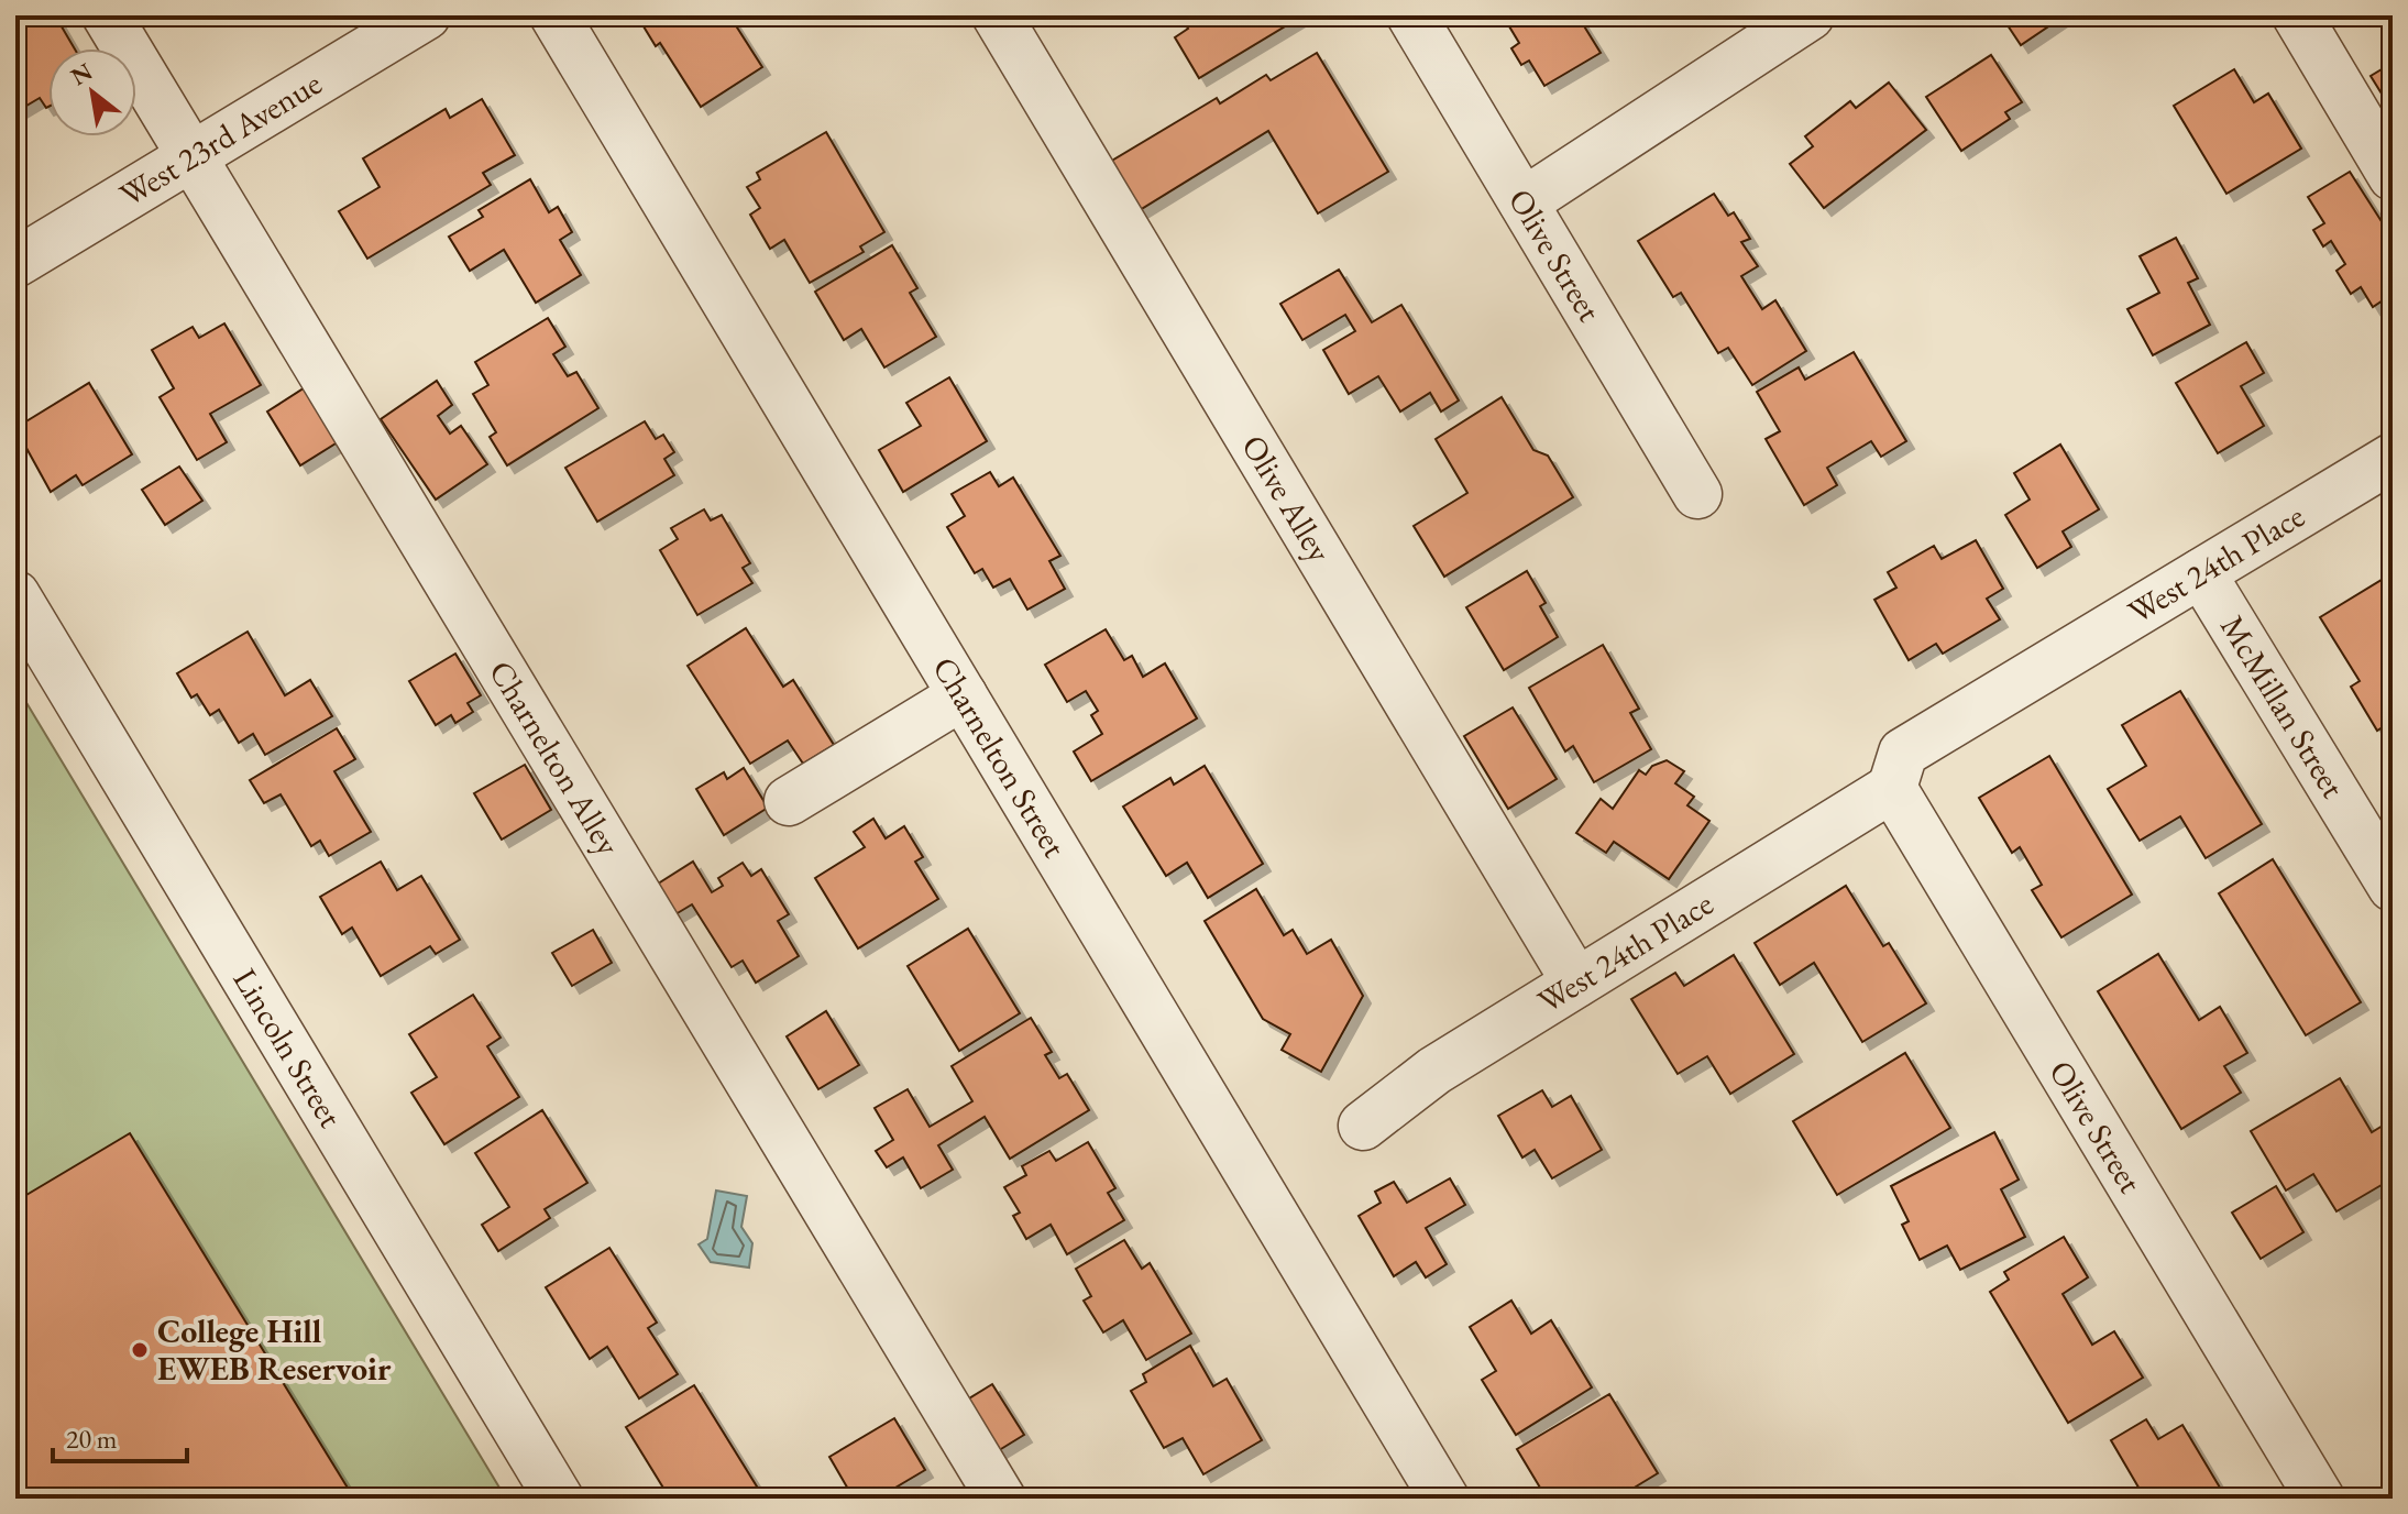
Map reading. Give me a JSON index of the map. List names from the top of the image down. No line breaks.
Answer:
{"streets":{"street":["West 23rd Avenue","Olive Street","Olive Alley","West 24th Place","McMillan Street","Charnelton Alley","Charnelton Street","Lincoln Street"]},"crossings":[["West 23rd Avenue","Charnelton Alley"],["Olive Street","West 24th Place"],["Olive Alley","West 24th Place"],["West 24th Place","McMillan Street"]],"places":["College Hill EWEB Reservoir"],"scale_bar":"20 m","north":"top left"}
